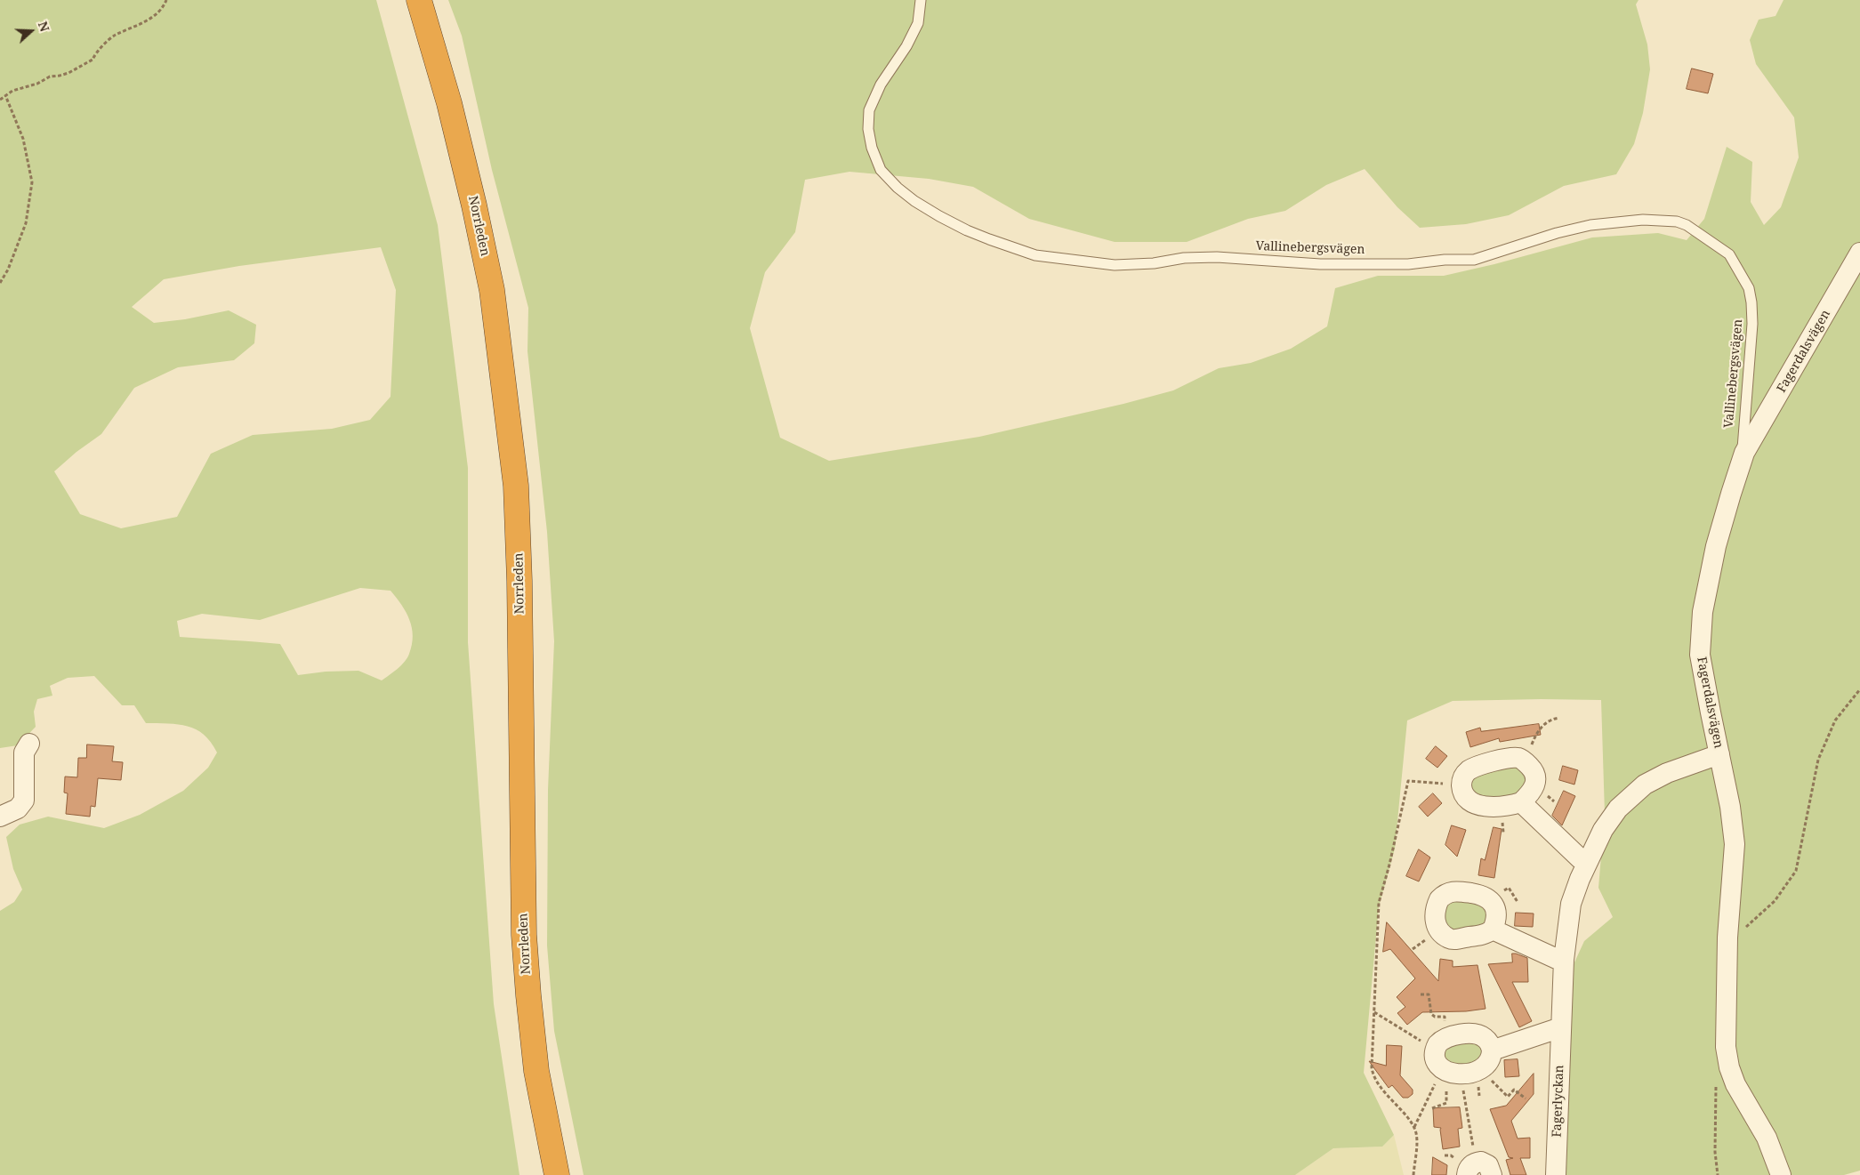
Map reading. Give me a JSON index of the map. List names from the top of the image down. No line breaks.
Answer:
{"streets":{"highway":["Norrleden"],"street":["Fagerdalsvägen","Fagerlyckan"],"lane":["Vallinebergsvägen"]},"crossings":[["Vallinebergsvägen","Fagerdalsvägen"],["Fagerdalsvägen","Fagerlyckan"]],"north":"right"}
